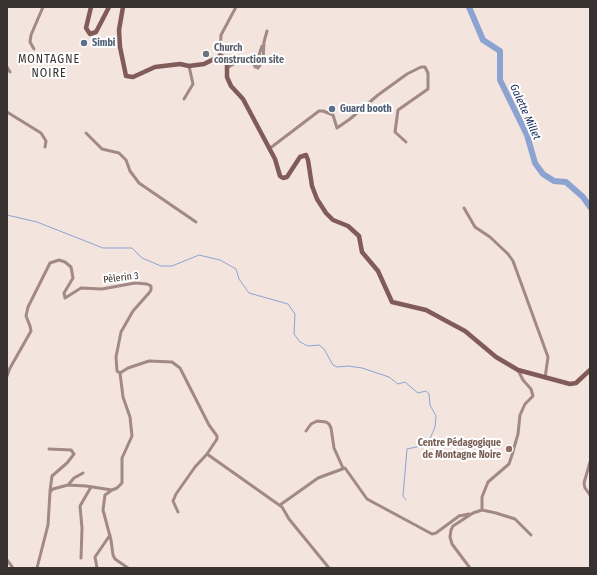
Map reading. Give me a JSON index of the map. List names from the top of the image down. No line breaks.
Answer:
{"streets":{"street":["Pèlerin 3"]},"districts":["MONTAGNE NOIRE"],"water":["Galette Millet"],"places":["Simbi","Church construction site","Guard booth","Centre Pédagogique de Montagne Noire"]}
